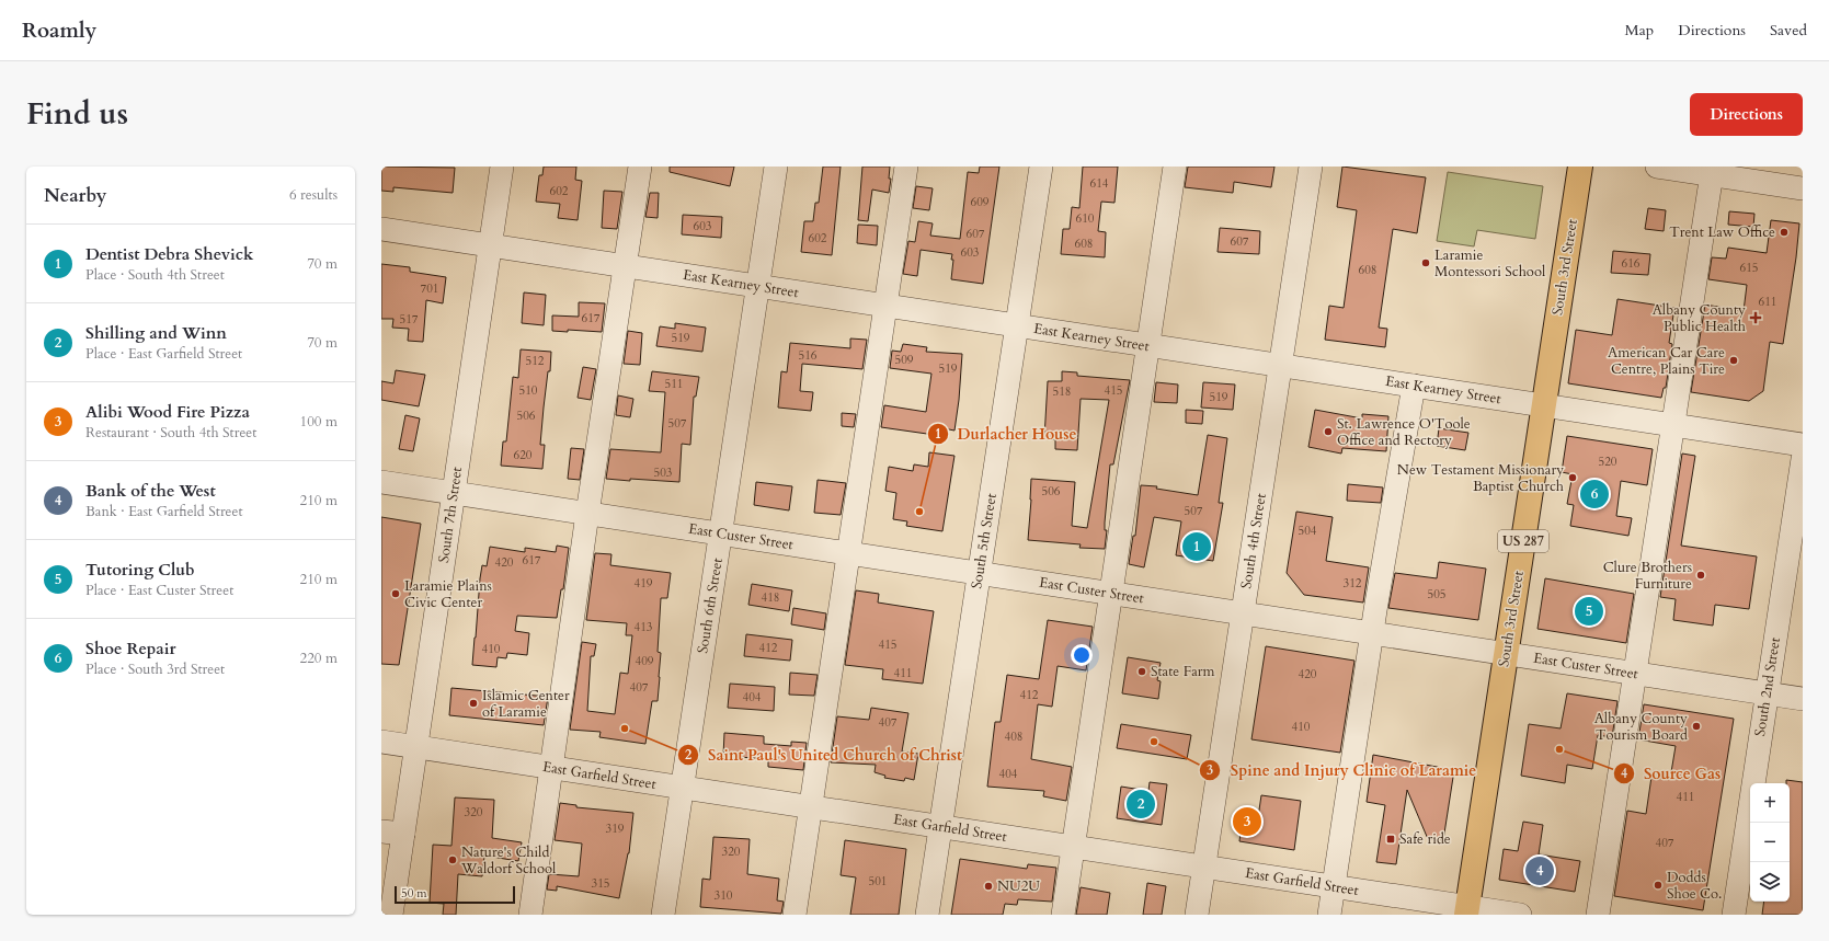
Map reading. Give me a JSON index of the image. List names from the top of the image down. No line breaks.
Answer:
{"streets":{"main road":["South 3rd Street","US 287"],"street":["East Kearney Street","South 7th Street","East Custer Street","South 5th Street","South 4th Street","South 6th Street","South 2nd Street","East Garfield Street"]},"crossings":[["South 3rd Street","East Kearney Street"],["South 3rd Street","East Custer Street"],["South 3rd Street","East Garfield Street"],["East Kearney Street","South 7th Street"],["East Kearney Street","South 5th Street"],["East Kearney Street","South 4th Street"],["East Kearney Street","South 6th Street"],["South 7th Street","East Custer Street"],["South 7th Street","East Garfield Street"],["East Custer Street","South 5th Street"],["East Custer Street","South 4th Street"],["East Custer Street","South 6th Street"],["East Custer Street","South 2nd Street"],["South 5th Street","East Garfield Street"],["South 4th Street","East Garfield Street"],["South 6th Street","East Garfield Street"]],"places":{"other":["Trent Law Office","Laramie Montessori School","American Car Care Centre, Plains Tire","St. Lawrence O'Toole Office and Rectory","New Testament Missionary Baptist Church","Durlacher House","Clure Brothers Furniture","Laramie Plains Civic Center","State Farm","Islamic Center of Laramie","Albany County Tourism Board","Saint Paul's United Church of Christ","Spine and Injury Clinic of Laramie","Source Gas","Nature's Child Waldorf School","Dodds Shoe Co.","NU2U"],"health":["Albany County Public Health"],"transit":["Safe ride"]},"house_numbers":["614","602","609","610","603","607","602","607","608","603","616","615","608","701","611","617","517","519","516","509","512","519","511","510","415","518","519","506","507","620","520","503","506","507","504","617","420","419","312","505","418","413","415","412","410","409","411","420","407","412","404","407","410","408","404","411","320","319","407","320","501","315","310"],"scale_bar":"50 m","page":{"header":"Roamly","nav":["Map","Directions","Saved"],"title":"Find us","buttons":"Directions","heading":["Nearby","6 results"],"list":[{"mark":"1","name":"Dentist Debra Shevick","note":"Place · South 4th Street","value":"70 m"},{"mark":"2","name":"Shilling and Winn","note":"Place · East Garfield Street","value":"70 m"},{"mark":"3","name":"Alibi Wood Fire Pizza","note":"Restaurant · South 4th Street","value":"100 m"},{"mark":"4","name":"Bank of the West","note":"Bank · East Garfield Street","value":"210 m"},{"mark":"5","name":"Tutoring Club","note":"Place · East Custer Street","value":"210 m"},{"mark":"6","name":"Shoe Repair","note":"Place · South 3rd Street","value":"220 m"}],"pins":["6","1","5","2","3","4"],"map_buttons":["+","−"],"scale":"50 m"}}
